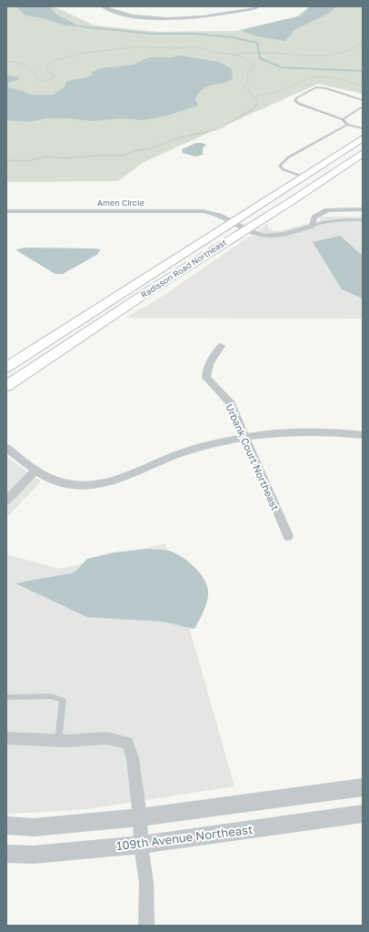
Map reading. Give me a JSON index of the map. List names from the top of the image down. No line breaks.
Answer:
{"streets":{"main road":["Radisson Road Northeast"],"street":["Amen Circle","Urbank Court Northeast","109th Avenue Northeast"]},"crossings":[["Amen Circle","Radisson Road Northeast"]]}
